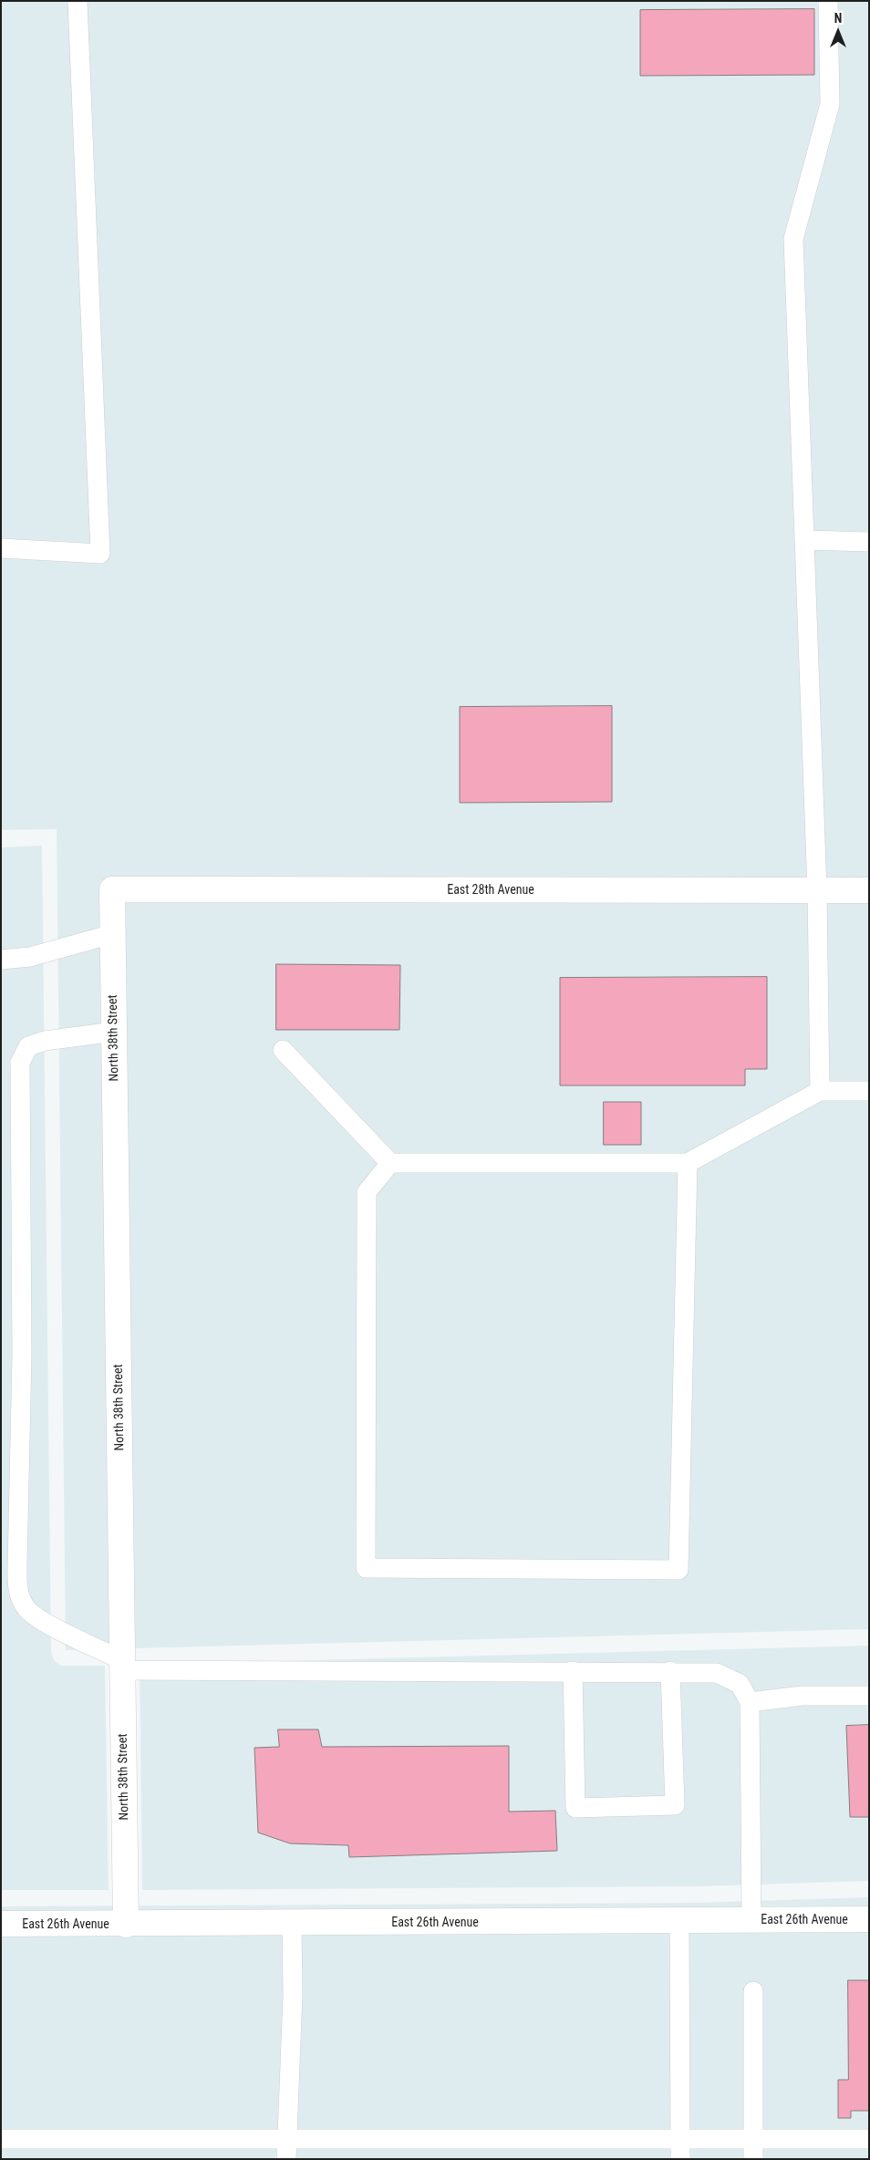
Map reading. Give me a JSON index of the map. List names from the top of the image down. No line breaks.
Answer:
{"streets":{"street":["East 28th Avenue","North 38th Street","East 26th Avenue"]},"crossings":[["East 28th Avenue","North 38th Street"],["North 38th Street","East 26th Avenue"]],"north":"top"}
